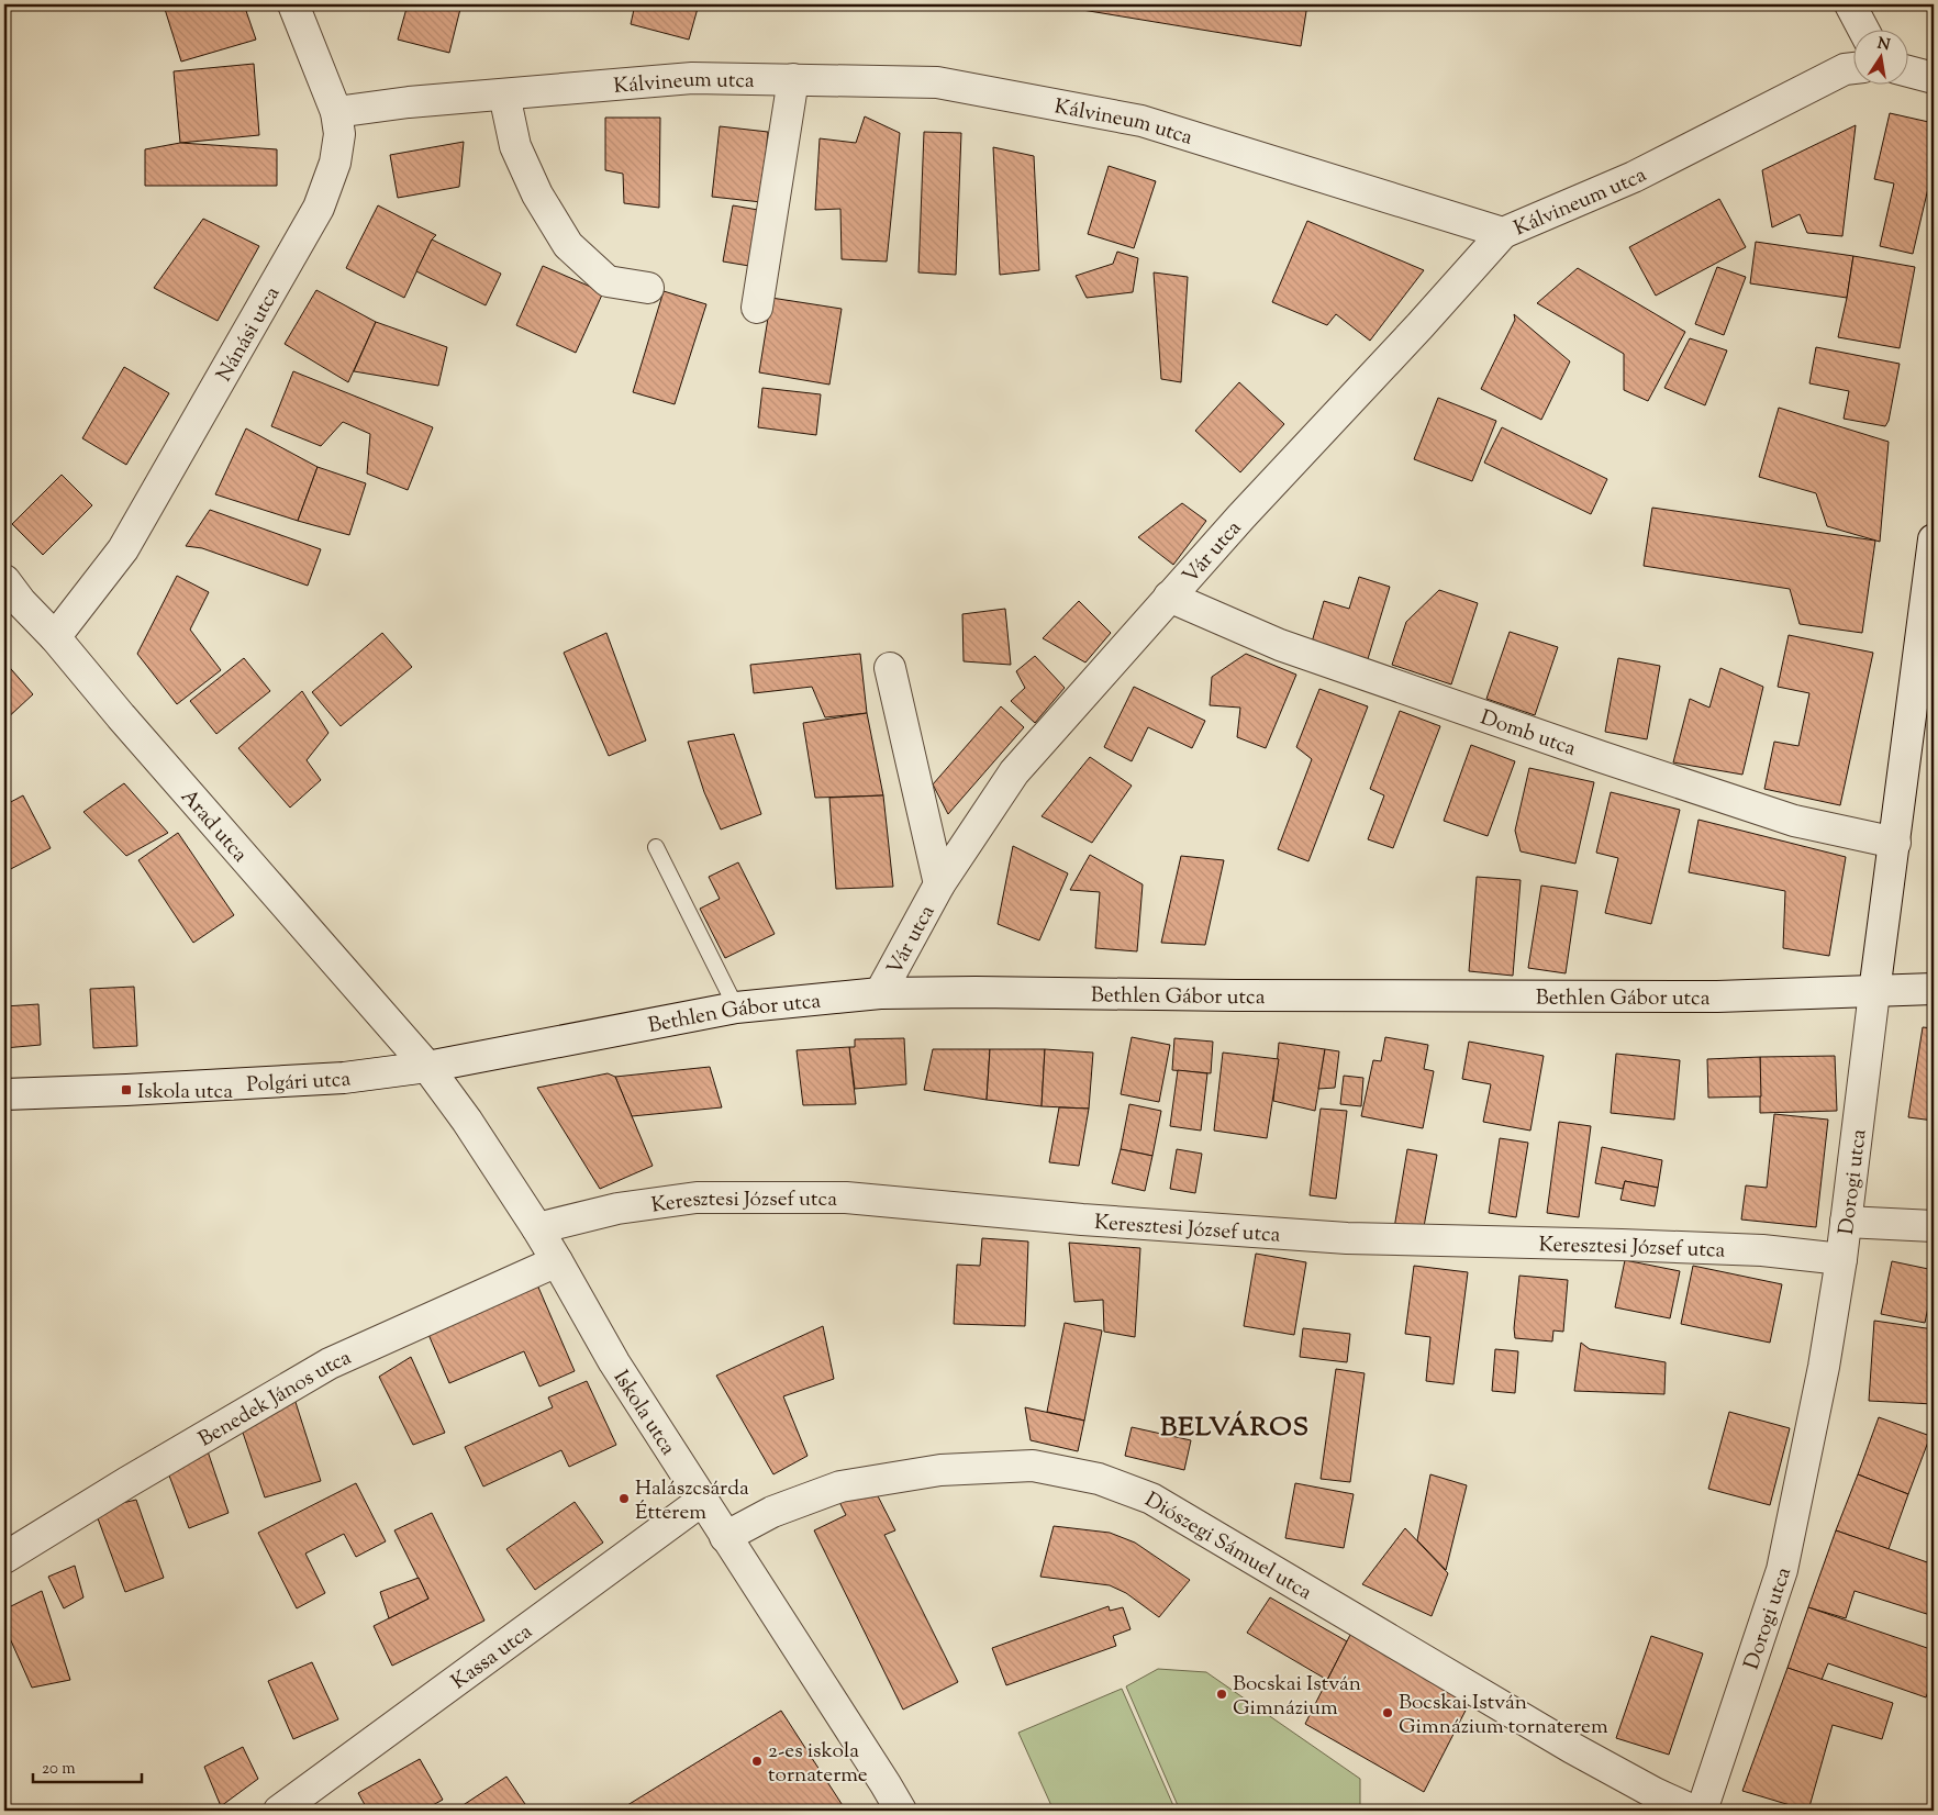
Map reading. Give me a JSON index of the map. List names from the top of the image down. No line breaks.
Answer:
{"streets":{"street":["Kálvineum utca","Nánási utca","Vár utca","Domb utca","Arad utca","Bethlen Gábor utca","Polgári utca","Dorogi utca","Keresztesi József utca","Benedek János utca","Iskola utca","Diószegi Sámuel utca","Kassa utca"]},"crossings":[["Kálvineum utca","Nánási utca"],["Kálvineum utca","Vár utca"],["Nánási utca","Arad utca"],["Vár utca","Domb utca"],["Vár utca","Bethlen Gábor utca"],["Domb utca","Dorogi utca"],["Arad utca","Bethlen Gábor utca"],["Arad utca","Polgári utca"],["Arad utca","Iskola utca"],["Bethlen Gábor utca","Polgári utca"],["Bethlen Gábor utca","Dorogi utca"],["Bethlen Gábor utca","Iskola utca"],["Polgári utca","Iskola utca"],["Dorogi utca","Keresztesi József utca"],["Keresztesi József utca","Iskola utca"],["Benedek János utca","Iskola utca"],["Iskola utca","Diószegi Sámuel utca"],["Iskola utca","Kassa utca"]],"districts":["BELVÁROS"],"places":{"transit":["Iskola utca"],"other":["Halászcsárda Étterem","Bocskai István Gimnázium","Bocskai István Gimnázium tornaterem","2-es iskola tornaterme"]},"scale_bar":"20 m","north":"top"}
